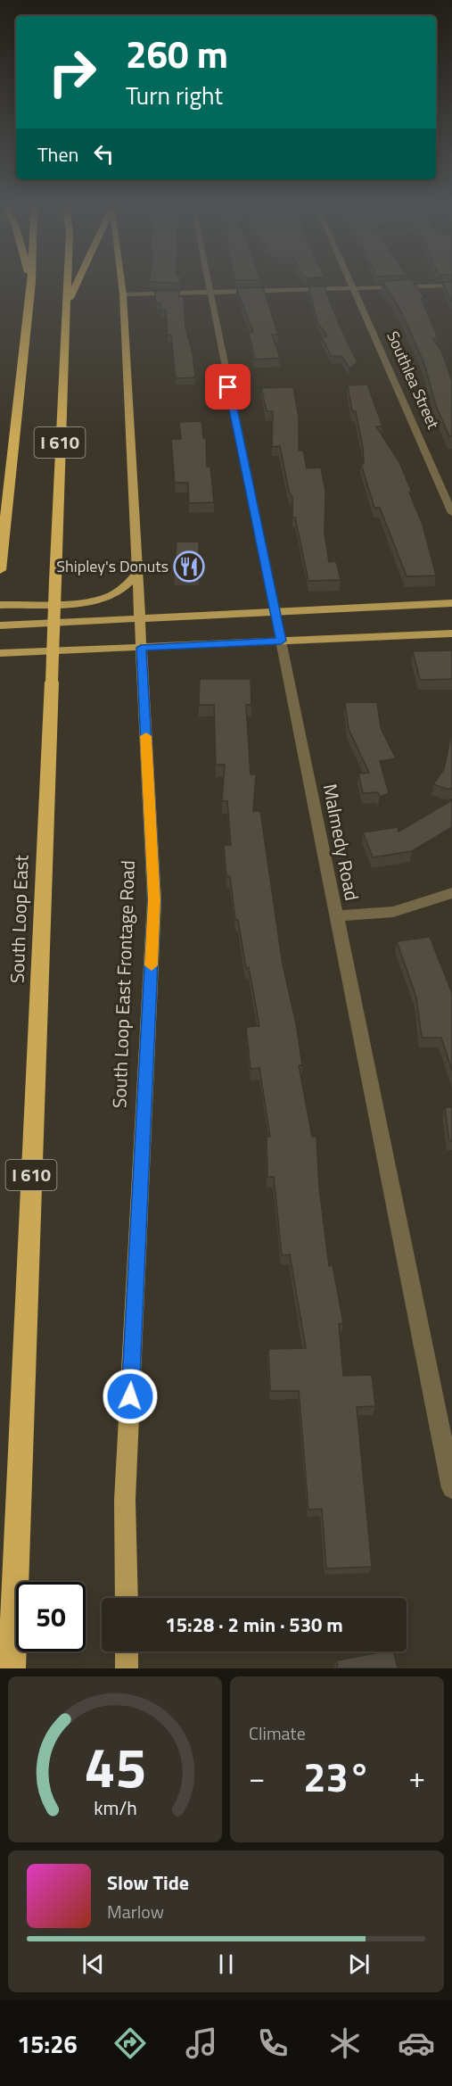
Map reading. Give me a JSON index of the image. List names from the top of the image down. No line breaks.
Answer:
{"streets":{"highway":["I 610","South Loop East"],"main road":["South Loop East Frontage Road"],"street":["Southlea Street","Malmedy Road"]},"places":{"restaurant":["Shipley's Donuts"]},"page":{"turn":["260 m","Turn right"],"then":"Then","limit":"50","trip":"15:28 · 2 min · 530 m","tile":"Climate","heat":["−","23°","+"],"song":["Slow Tide","Marlow"],"tabs":"15:26","gauge":["45","km/h"]}}
